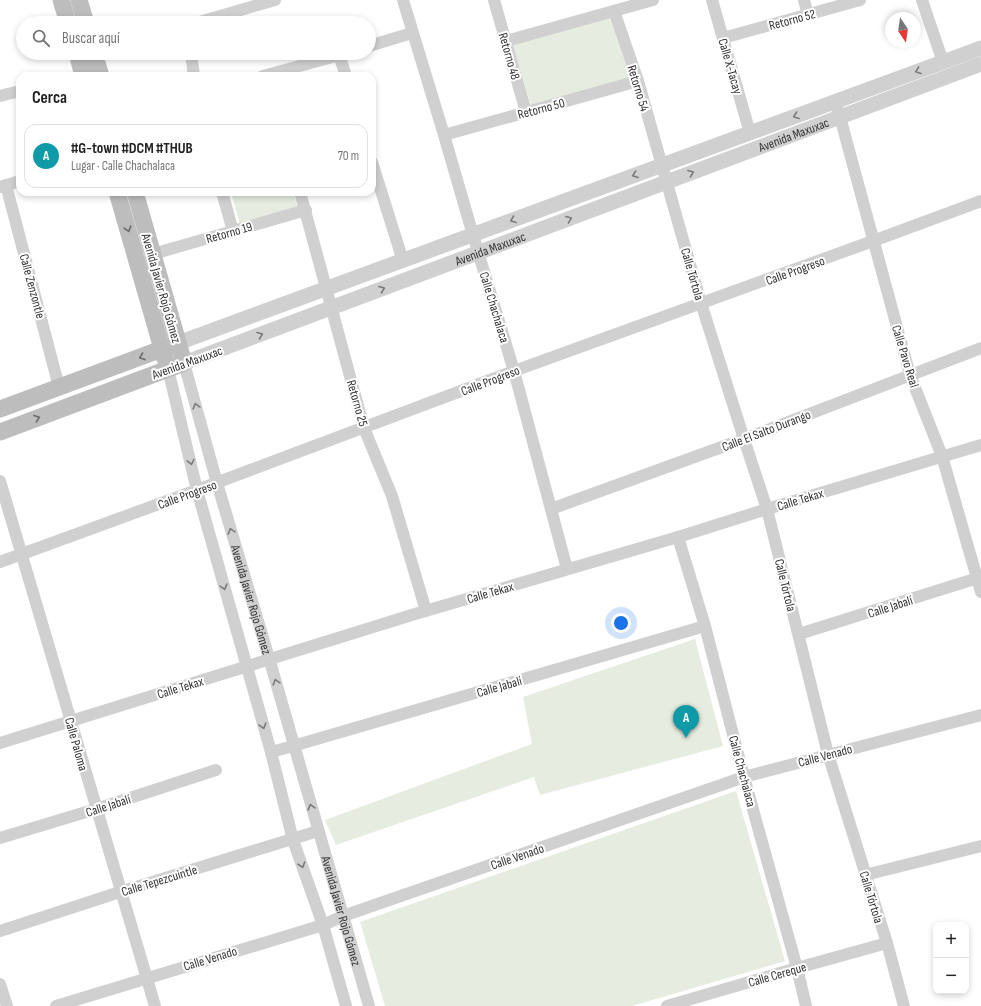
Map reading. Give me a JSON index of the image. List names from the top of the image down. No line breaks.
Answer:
{"streets":{"main road":["Avenida Maxuxac","Avenida Javier Rojo Gómez"],"street":["Retorno 52","Retorno 48","Calle X-Tacay","Retorno 54","Retorno 50","Retorno 19","Calle Progreso","Calle Tórtola","Calle Zenzontle","Calle Chachalaca","Calle Pavo Real","Retorno 25","Calle El Salto Durango","Calle Tekax","Calle Jabalí","Calle Paloma","Calle Venado","Calle Tepezcuintle","Calle Cereque"]},"crossings":[["Retorno 52","Calle X-Tacay"],["Retorno 48","Retorno 50"],["Calle X-Tacay","Avenida Maxuxac"],["Retorno 54","Retorno 50"],["Retorno 54","Avenida Maxuxac"],["Retorno 54","Calle Tórtola"],["Retorno 50","Calle Chachalaca"],["Avenida Maxuxac","Calle Tórtola"],["Avenida Maxuxac","Calle Zenzontle"],["Avenida Maxuxac","Avenida Javier Rojo Gómez"],["Avenida Maxuxac","Calle Chachalaca"],["Avenida Maxuxac","Calle Pavo Real"],["Avenida Maxuxac","Retorno 25"],["Retorno 19","Avenida Javier Rojo Gómez"],["Retorno 19","Retorno 25"],["Calle Progreso","Calle Tórtola"],["Calle Progreso","Avenida Javier Rojo Gómez"],["Calle Progreso","Calle Chachalaca"],["Calle Progreso","Calle Pavo Real"],["Calle Progreso","Retorno 25"],["Calle Progreso","Calle Paloma"],["Calle Tórtola","Calle El Salto Durango"],["Calle Tórtola","Calle Tekax"],["Calle Tórtola","Calle Jabalí"],["Calle Tórtola","Calle Venado"],["Calle Tórtola","Calle Cereque"],["Avenida Javier Rojo Gómez","Calle Tekax"],["Avenida Javier Rojo Gómez","Calle Jabalí"],["Avenida Javier Rojo Gómez","Calle Venado"],["Avenida Javier Rojo Gómez","Calle Tepezcuintle"],["Calle Chachalaca","Calle El Salto Durango"],["Calle Chachalaca","Calle Tekax"],["Calle Chachalaca","Calle Jabalí"],["Calle Chachalaca","Calle Venado"],["Calle Chachalaca","Calle Cereque"],["Calle Pavo Real","Calle El Salto Durango"],["Calle Pavo Real","Calle Tekax"],["Calle Pavo Real","Calle Jabalí"],["Retorno 25","Calle Tekax"],["Calle Tekax","Calle Paloma"],["Calle Jabalí","Calle Paloma"],["Calle Paloma","Calle Venado"],["Calle Paloma","Calle Tepezcuintle"]],"north":"bottom","page":{"search":"Buscar aquí","heading":"Cerca","list":[{"mark":"A","name":"#G-town #DCM #THUB","note":"Lugar · Calle Chachalaca","value":"70 m"}],"pins":"A","map_buttons":["+","−"]}}
